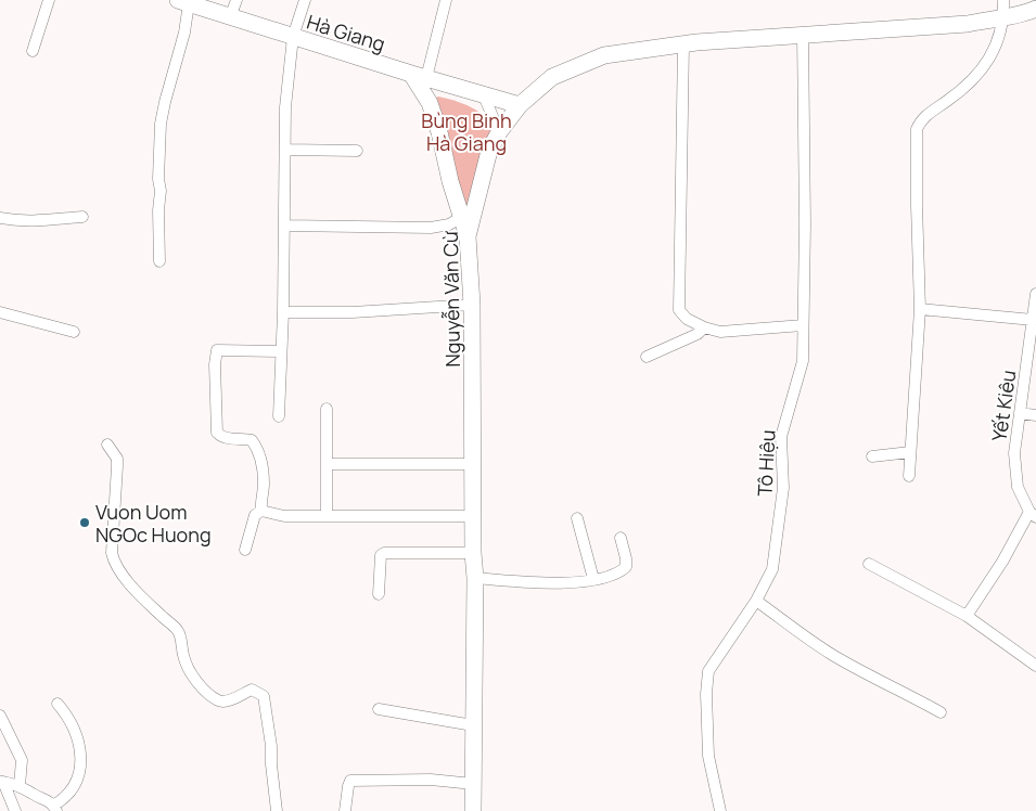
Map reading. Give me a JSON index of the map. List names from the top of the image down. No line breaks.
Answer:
{"streets":{"highway":["Hà Giang","Nguyễn Văn Cừ"],"street":["Yết Kiêu","Tô Hiệu"]},"crossings":[["Hà Giang","Nguyễn Văn Cừ"],["Nguyễn Văn Cừ","Tô Hiệu"]],"parks":["Bùng Binh Hà Giang"],"places":["Vuon Uom NGOc Huong"]}
